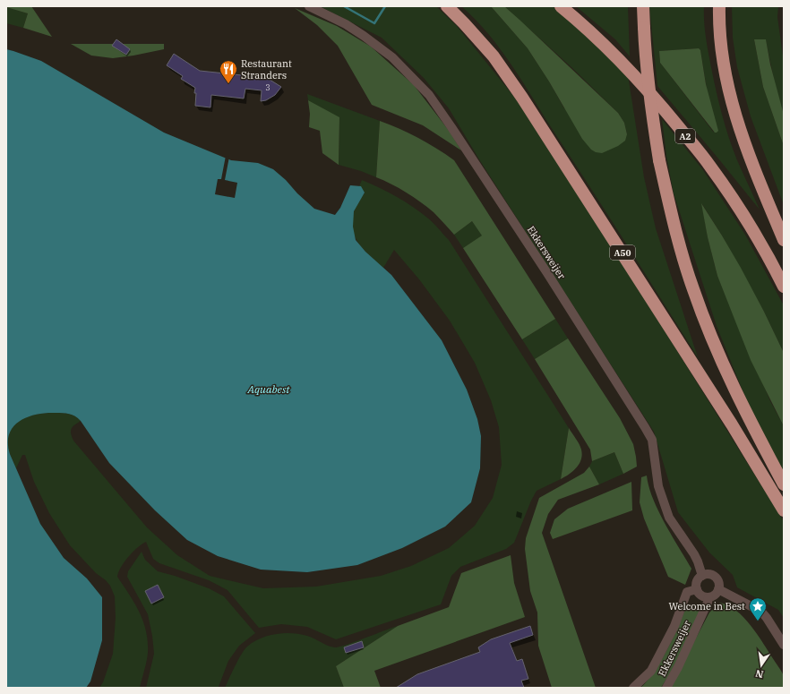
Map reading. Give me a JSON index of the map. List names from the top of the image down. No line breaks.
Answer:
{"streets":{"highway":["A2","A50"],"street":["Ekkersweijer"]},"water":["Aquabest"],"places":{"restaurant":["Restaurant Stranders"],"place":["Welcome in Best"]},"house_numbers":["3"],"north":"bottom"}
